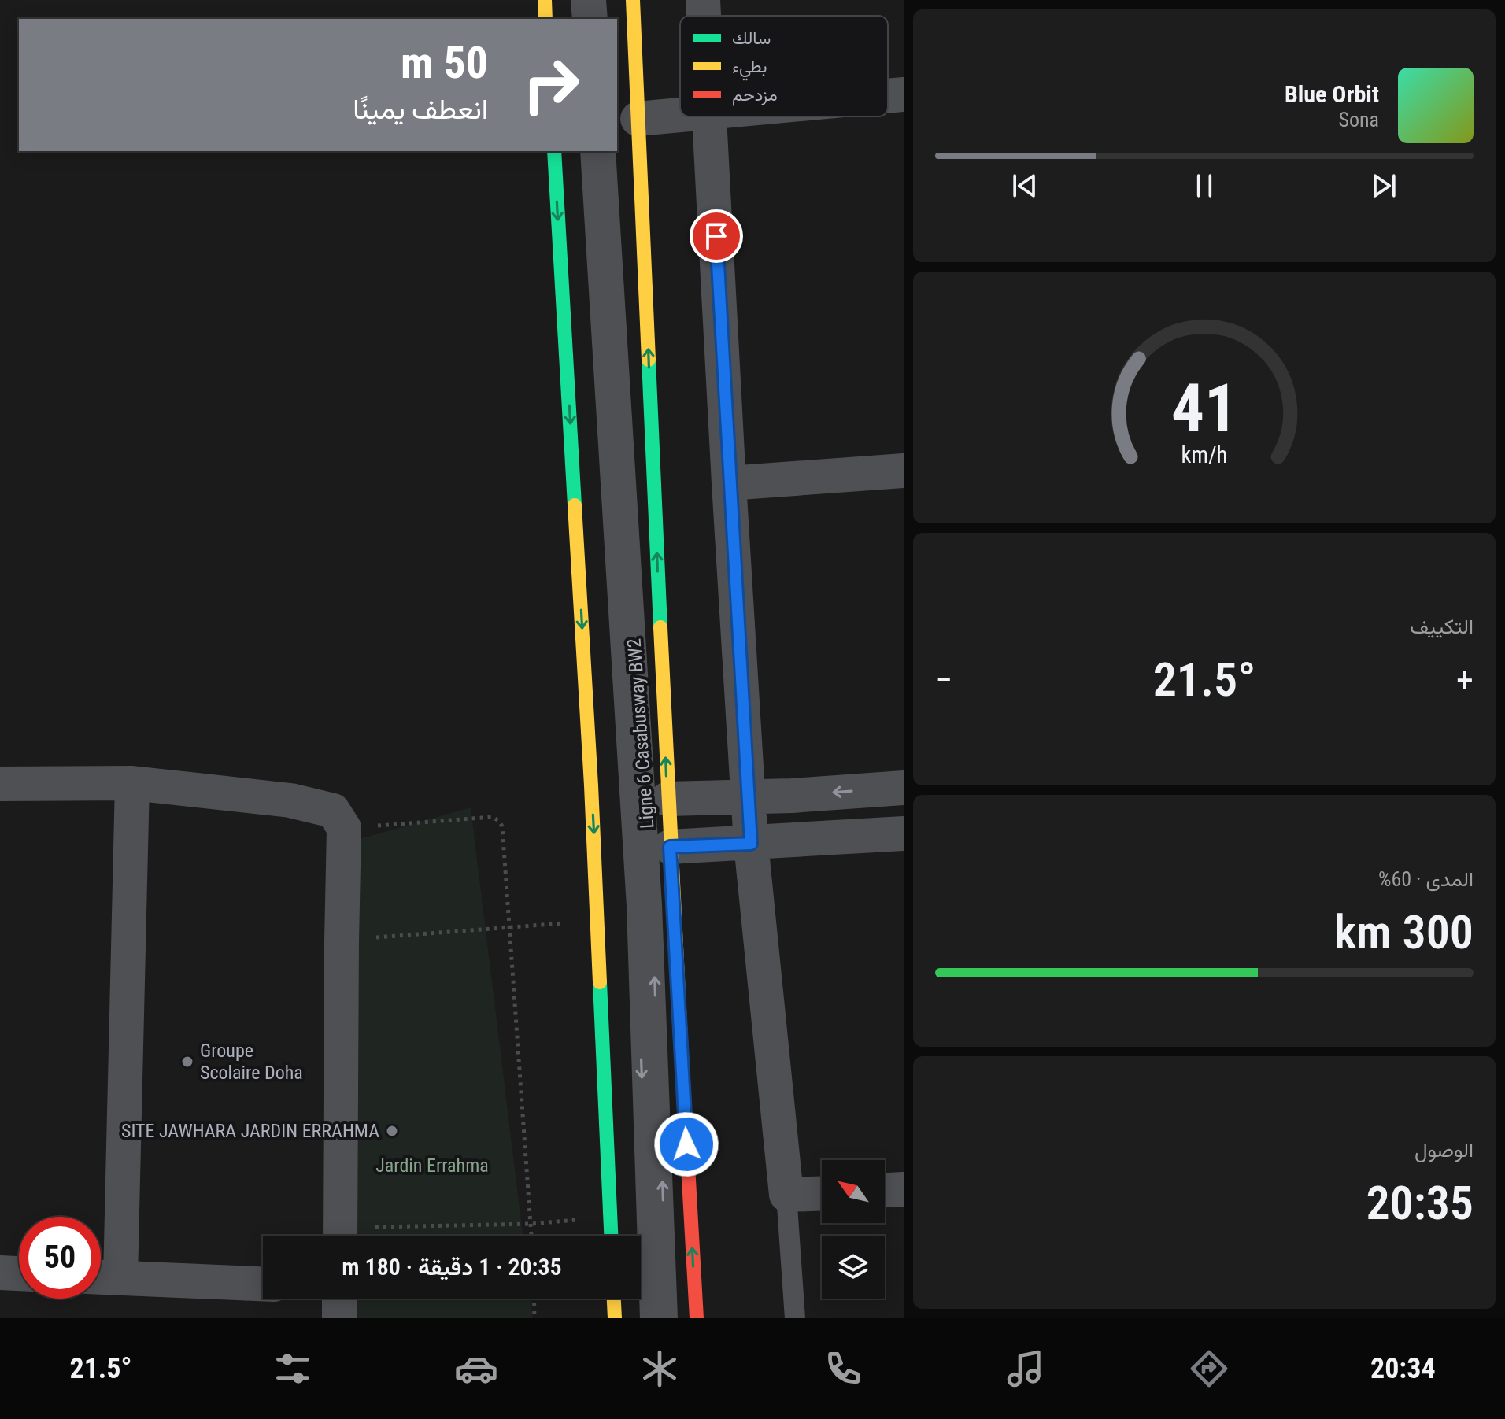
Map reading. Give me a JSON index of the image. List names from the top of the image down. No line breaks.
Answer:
{"streets":{"lane":["Ligne 6 Casabusway BW2"]},"parks":["Jardin Errahma"],"places":["Groupe Scolaire Doha","SITE JAWHARA JARDIN ERRAHMA"],"legend":["سالك","بطيء","مزدحم"],"north":"top left","page":{"turn":["50 m","انعطف يمينًا"],"song":["Blue Orbit","Sona"],"tile":["التكييف",["المدى · 60%","300 km"],["الوصول","20:35"]],"heat":["−","21.5°","+"],"limit":"50","trip":"20:35 · 1 دقيقة · 180 m","tabs":["20:34","21.5°"],"gauge":["41","km/h"]}}
